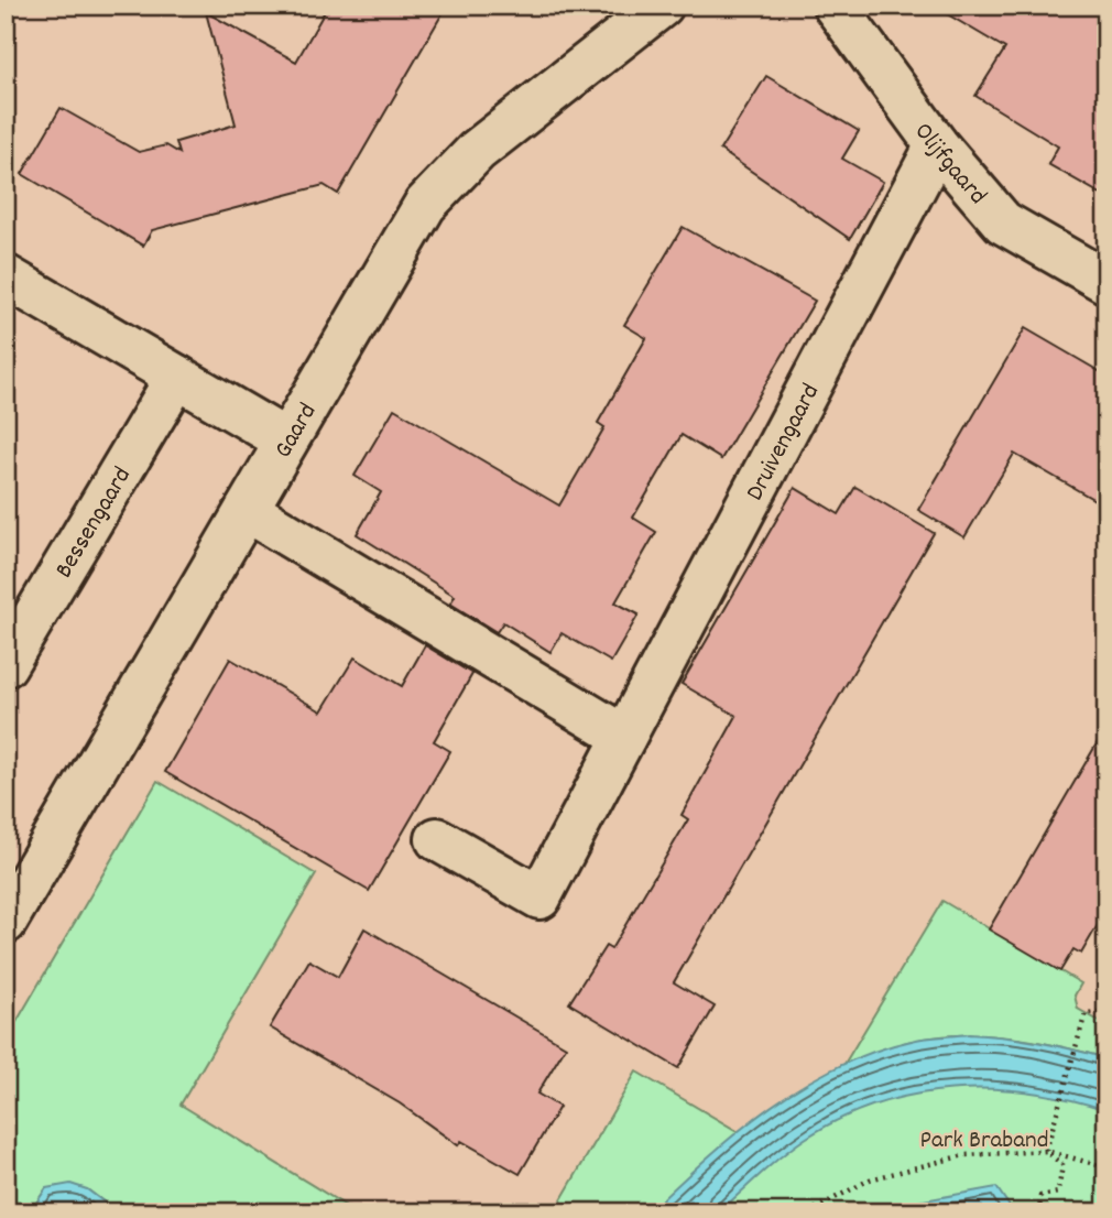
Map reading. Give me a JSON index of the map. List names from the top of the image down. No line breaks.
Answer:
{"streets":{"street":["Olijfgaard","Gaard","Druivengaard","Bessengaard"]},"crossings":[["Olijfgaard","Druivengaard"]],"parks":["Park Braband"]}
